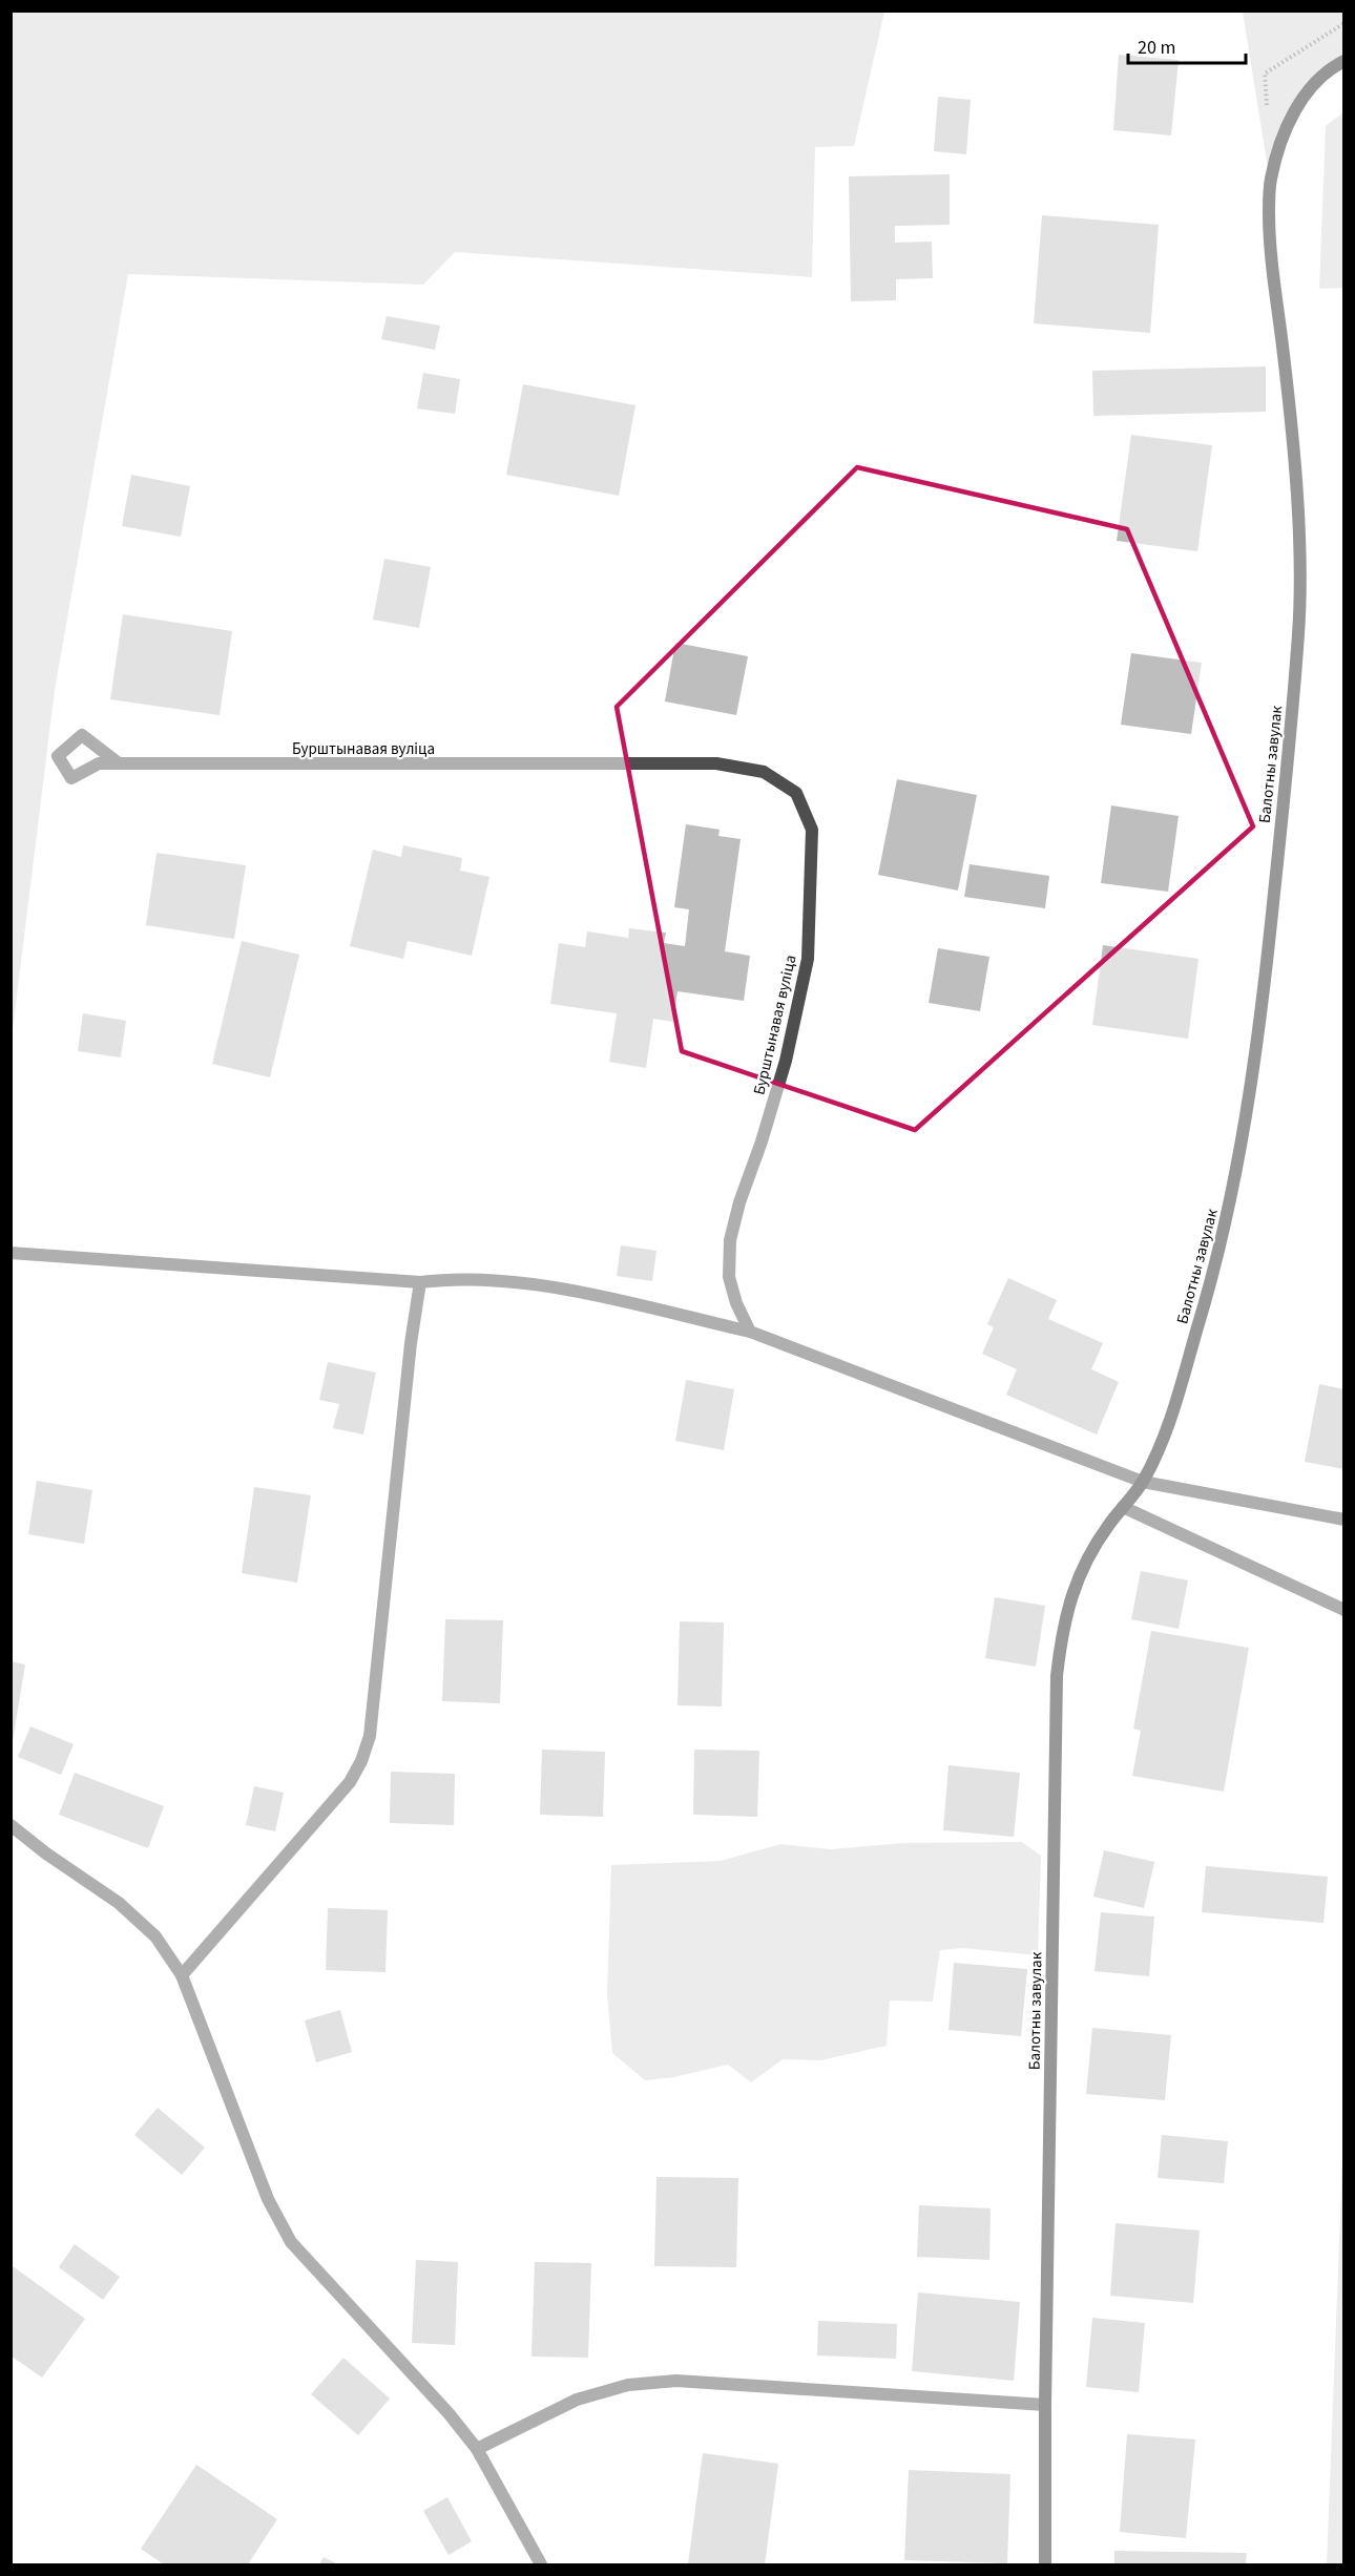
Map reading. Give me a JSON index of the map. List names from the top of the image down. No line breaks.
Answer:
{"streets":{"main road":["Балотны завулак"],"street":["Бурштынавая вуліца"]},"scale_bar":"20 m"}
